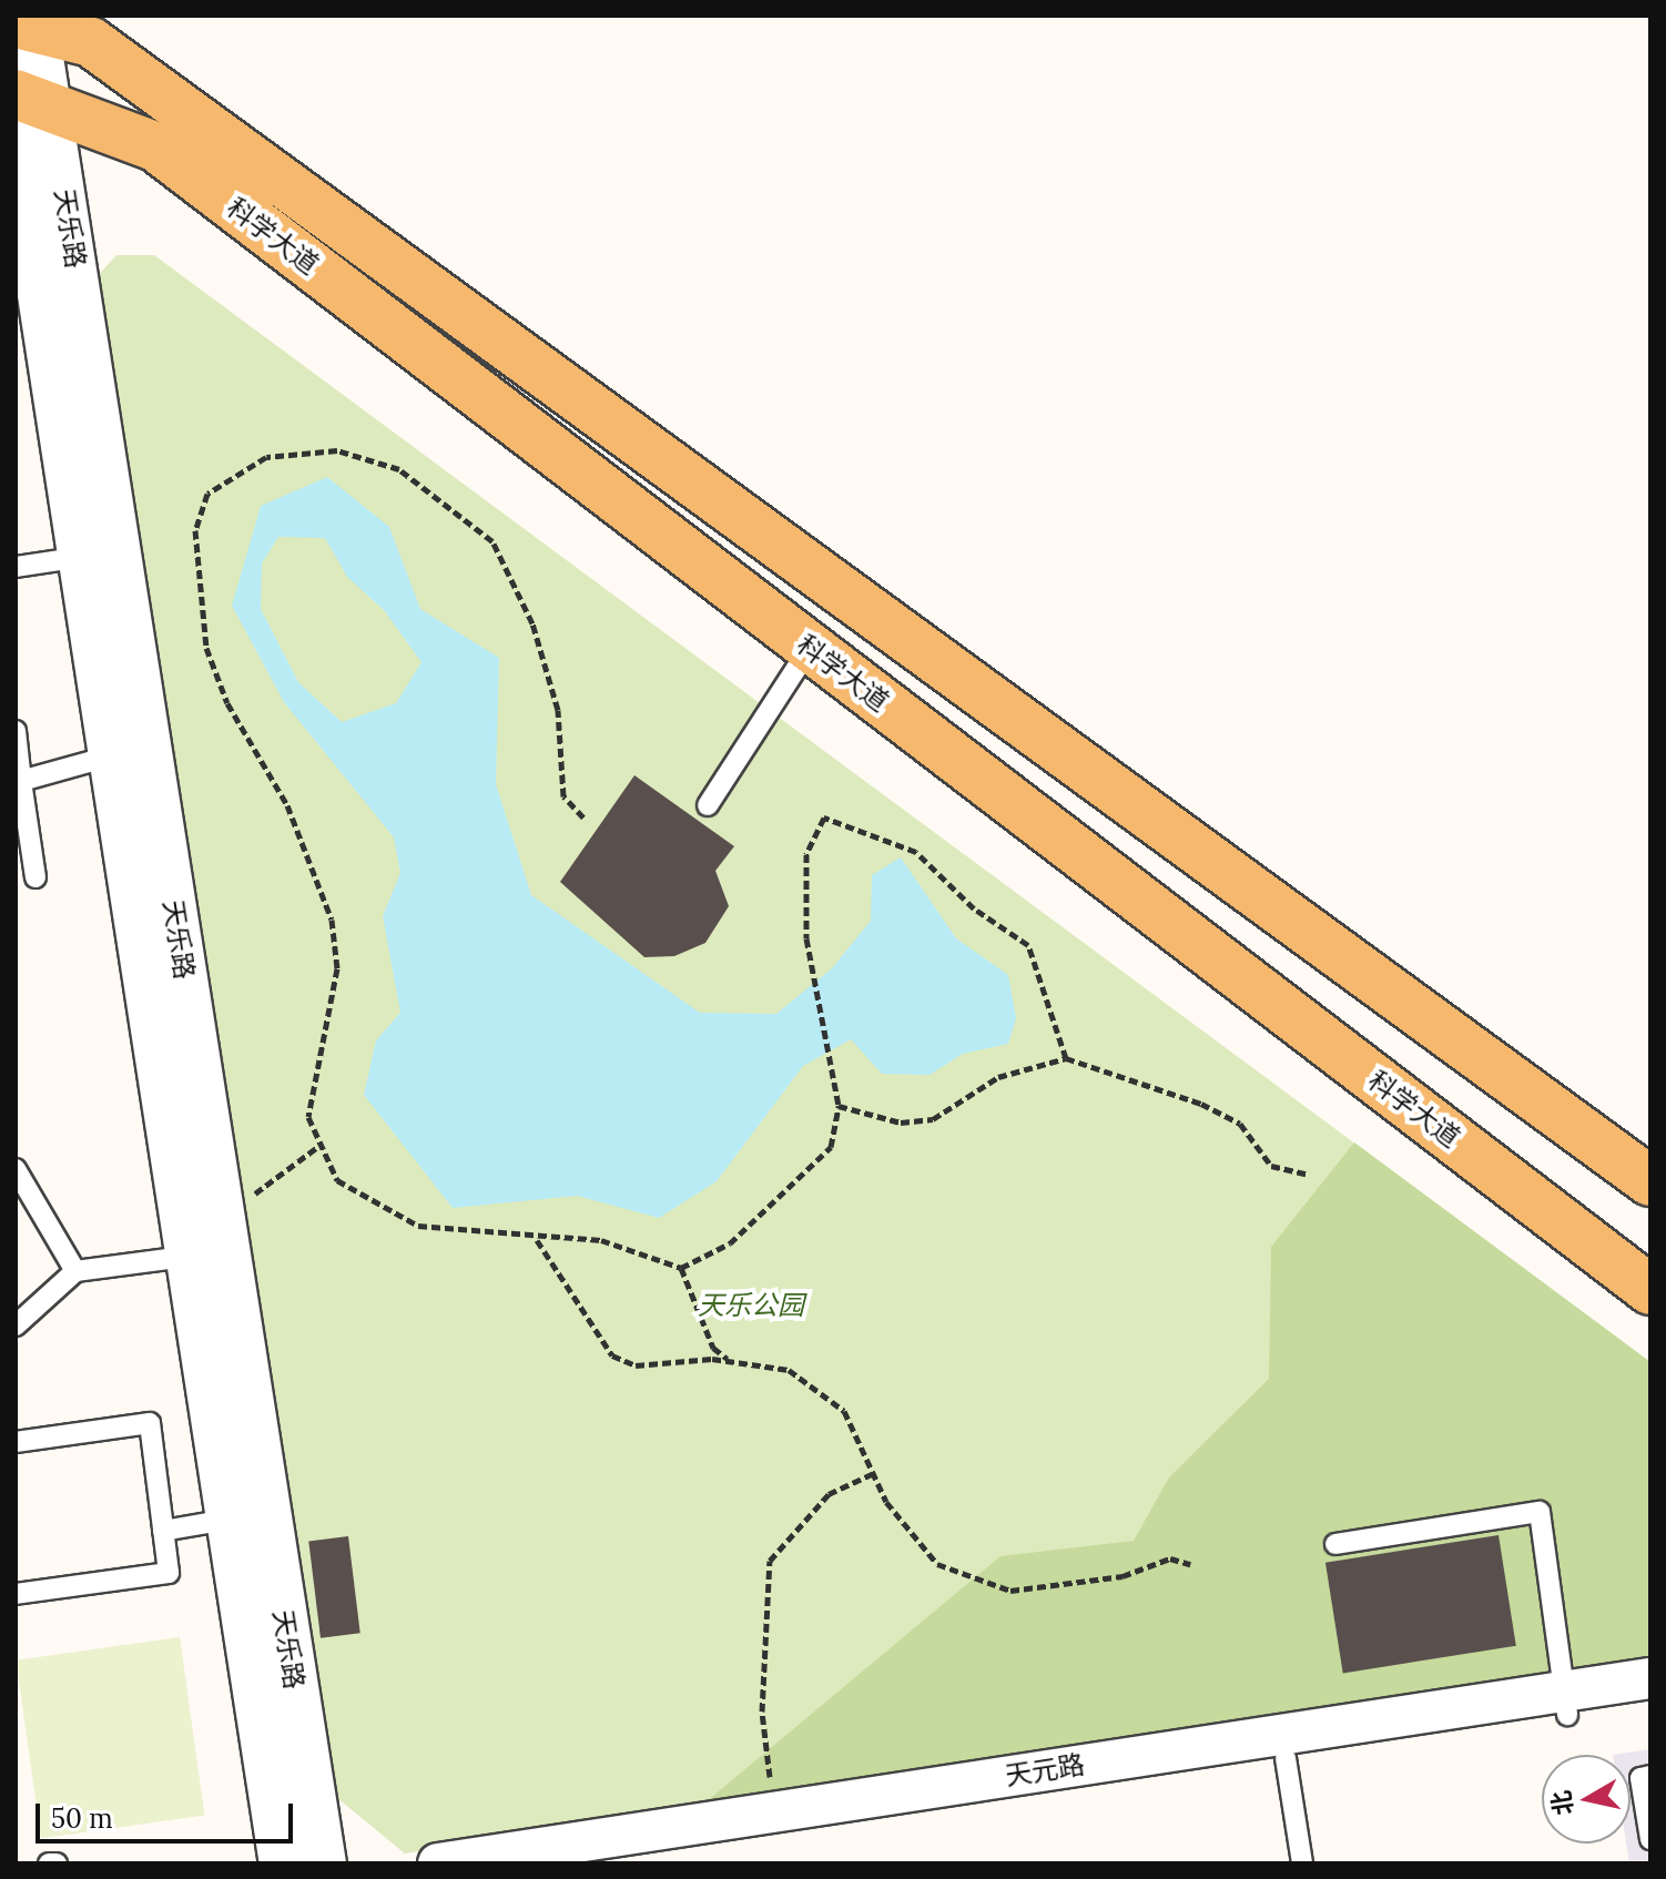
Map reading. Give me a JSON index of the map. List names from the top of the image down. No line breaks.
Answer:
{"streets":{"main road":["科学大道"],"street":["天乐路","天元路"]},"crossings":[["天乐路","科学大道"]],"parks":["天乐公园"],"scale_bar":"50 m","north":"left"}
